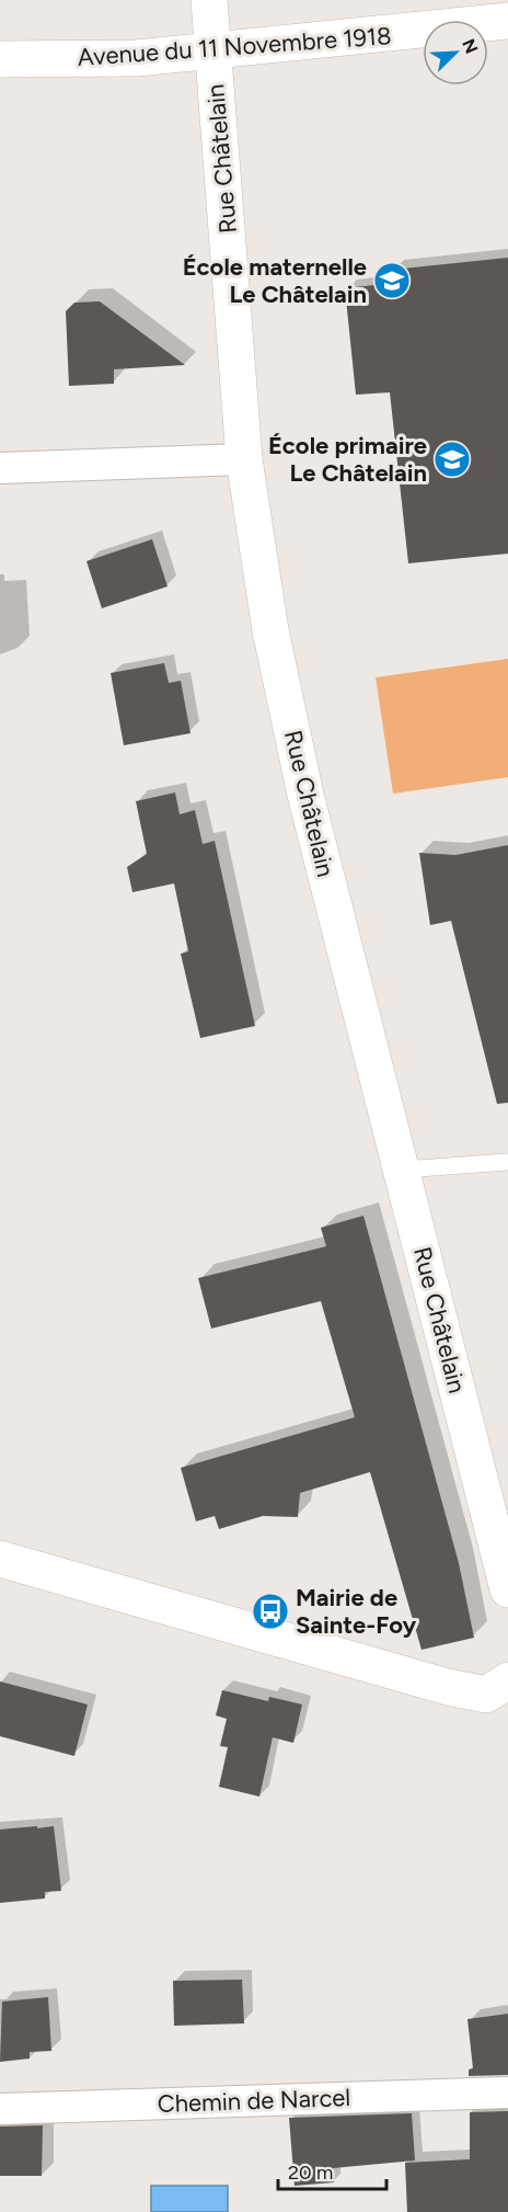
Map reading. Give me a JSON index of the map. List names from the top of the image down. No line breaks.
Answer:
{"streets":{"street":["Avenue du 11 Novembre 1918","Rue Châtelain","Chemin de Narcel"]},"crossings":[["Avenue du 11 Novembre 1918","Rue Châtelain"]],"places":{"school or university":["École maternelle Le Châtelain","École primaire Le Châtelain"],"bus stop":["Mairie de Sainte-Foy"]},"scale_bar":"20 m","north":"top right"}
